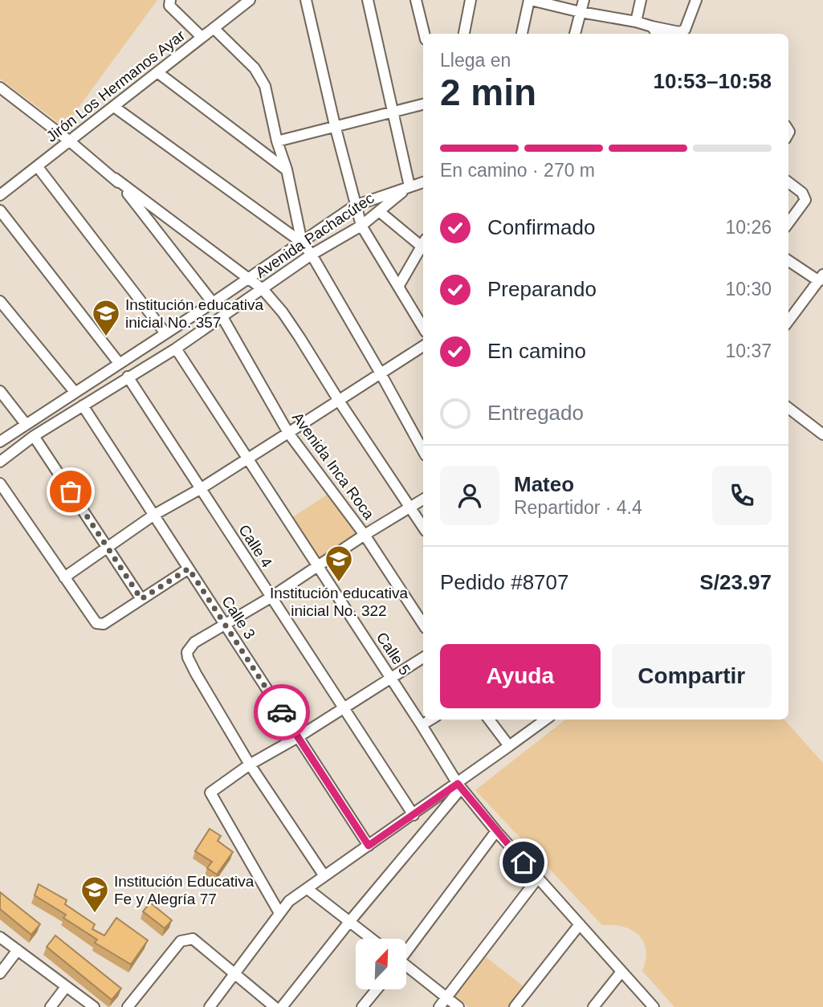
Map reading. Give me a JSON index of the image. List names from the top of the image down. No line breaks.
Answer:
{"streets":{"street":["Jirón Los Hermanos Ayar","Avenida Pachacútec","Avenida Inca Roca","Calle 4","Calle 3","Calle 5"]},"crossings":[["Avenida Pachacútec","Avenida Inca Roca"],["Avenida Pachacútec","Calle 4"],["Avenida Pachacútec","Calle 3"],["Avenida Pachacútec","Calle 5"]],"places":{"school or university":["Institución educativa inicial No. 357","Institución educativa inicial No. 322","Institución Educativa Fe y Alegría 77"]},"north":"top right","page":{"heading":["2 min","Llega en","10:53–10:58"],"panel":["Mateo","Repartidor · 4.4","Pedido #8707","S/23.97"],"bar":"En camino · 270 m","list":[["Confirmado","10:26"],["Preparando","10:30"],["En camino","10:37"],"Entregado"],"buttons":["Ayuda","Compartir"]}}
